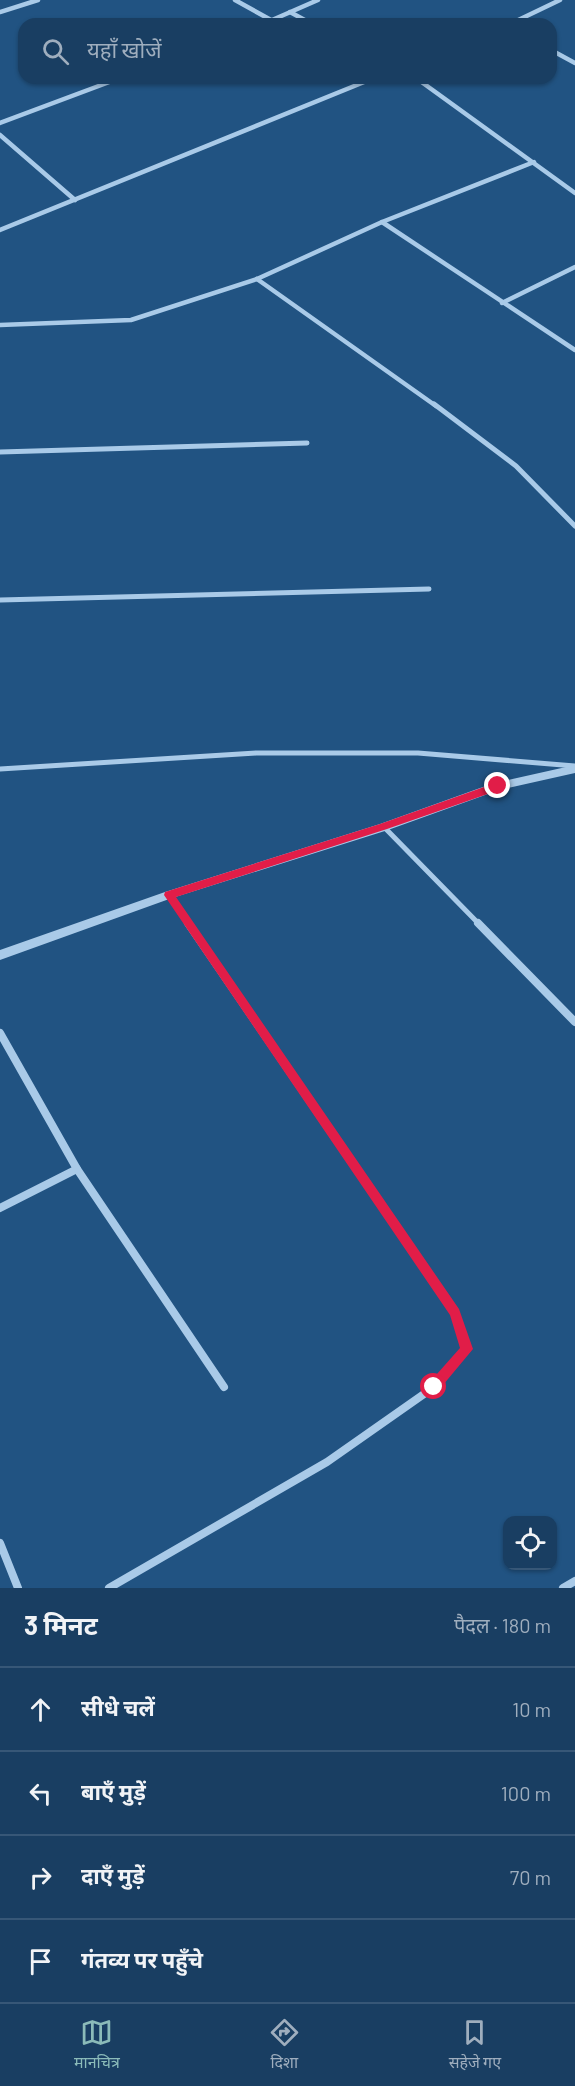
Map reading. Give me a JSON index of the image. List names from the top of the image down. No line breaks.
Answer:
{"page":{"search":"यहाँ खोजें","heading":["3 मिनट","पैदल · 180 m"],"list":[["सीधे चलें","10 m"],["बाएँ मुड़ें","100 m"],["दाएँ मुड़ें","70 m"],"गंतव्य पर पहुँचे"],"nav":["मानचित्र","दिशा","सहेजे गए"]}}
